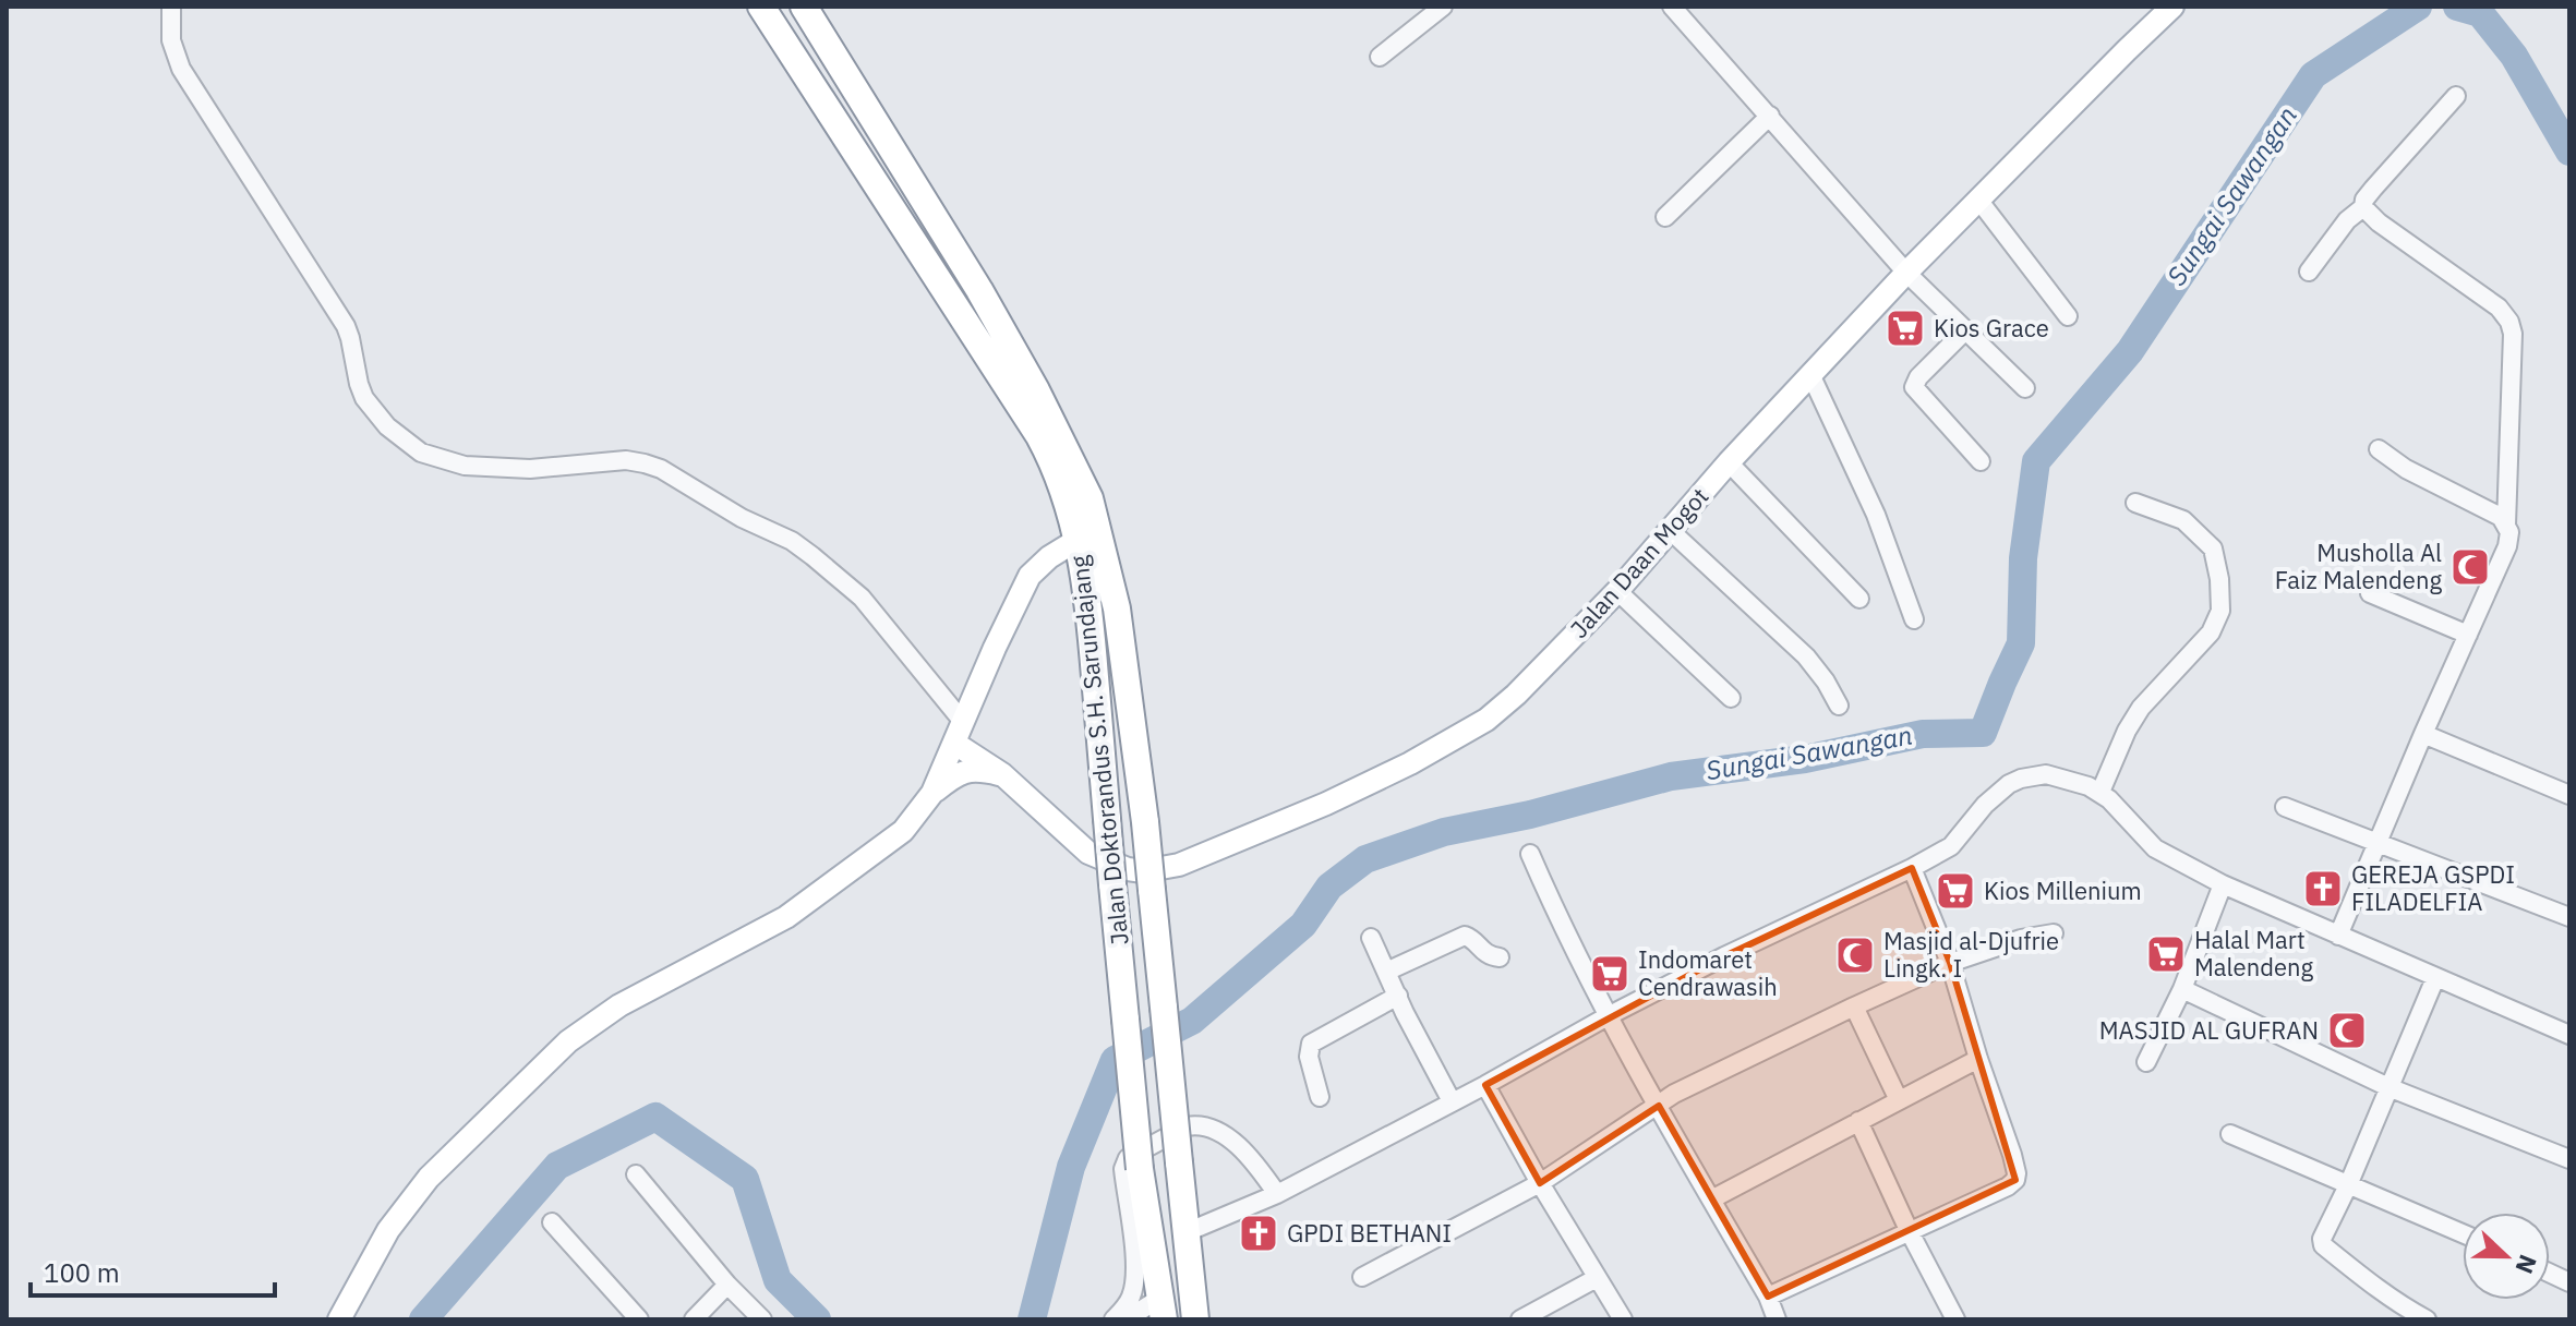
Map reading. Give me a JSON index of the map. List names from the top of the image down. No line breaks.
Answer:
{"streets":{"highway":["Jalan Doktorandus S.H. Sarundajang"],"main road":["Jalan Daan Mogot"]},"water":["Sungai Sawangan"],"places":{"supermarket":["Kios Grace","Kios Millenium","Halal Mart Malendeng","Indomaret Cendrawasih"],"mosque":["Musholla Al Faiz Malendeng","Masjid al-Djufrie Lingk. I","MASJID AL GUFRAN"],"church":["GEREJA GSPDI FILADELFIA","GPDI BETHANI"]},"scale_bar":"100 m","north":"right"}
